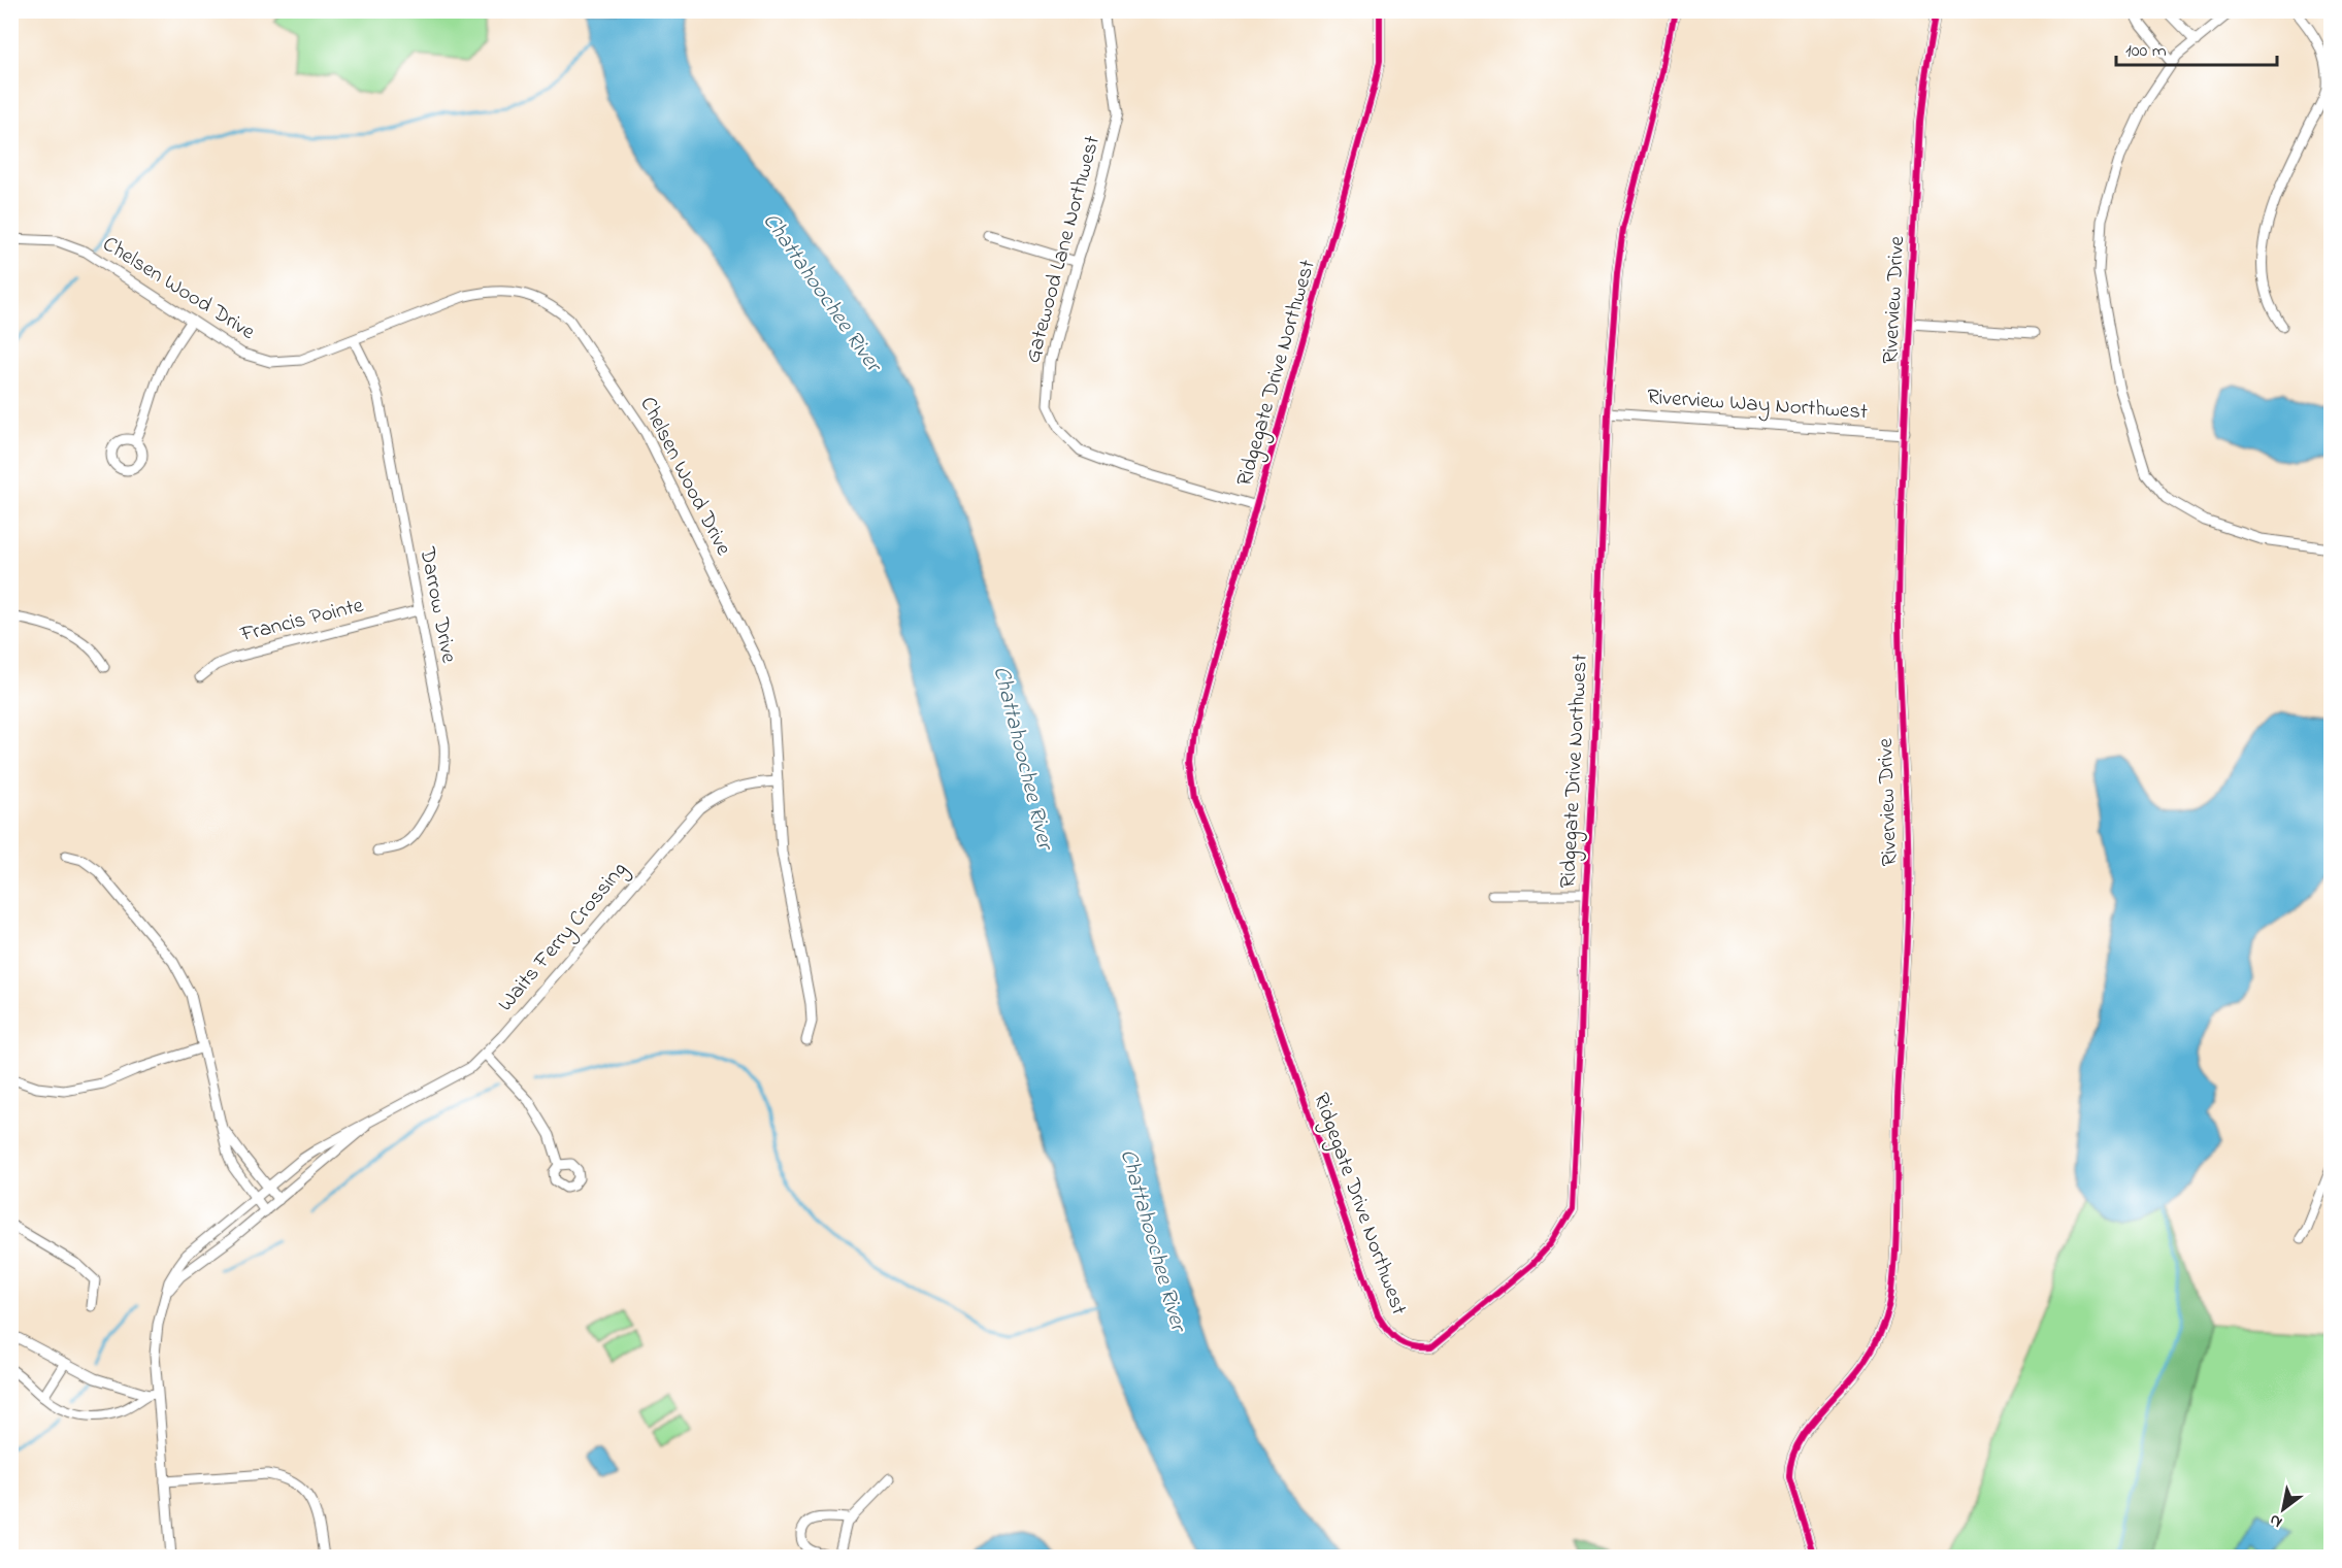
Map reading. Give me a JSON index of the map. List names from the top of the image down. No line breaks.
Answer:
{"streets":{"street":["Gatewood Lane Northwest","Chelsen Wood Drive","Riverview Drive","Ridgegate Drive Northwest","Riverview Way Northwest","Darrow Drive","Francis Pointe","Waits Ferry Crossing"]},"crossings":[["Gatewood Lane Northwest","Ridgegate Drive Northwest"],["Chelsen Wood Drive","Darrow Drive"],["Chelsen Wood Drive","Waits Ferry Crossing"],["Riverview Drive","Riverview Way Northwest"],["Ridgegate Drive Northwest","Riverview Way Northwest"],["Darrow Drive","Francis Pointe"]],"water":["Chattahoochee River"],"scale_bar":"100 m","north":"bottom left"}
